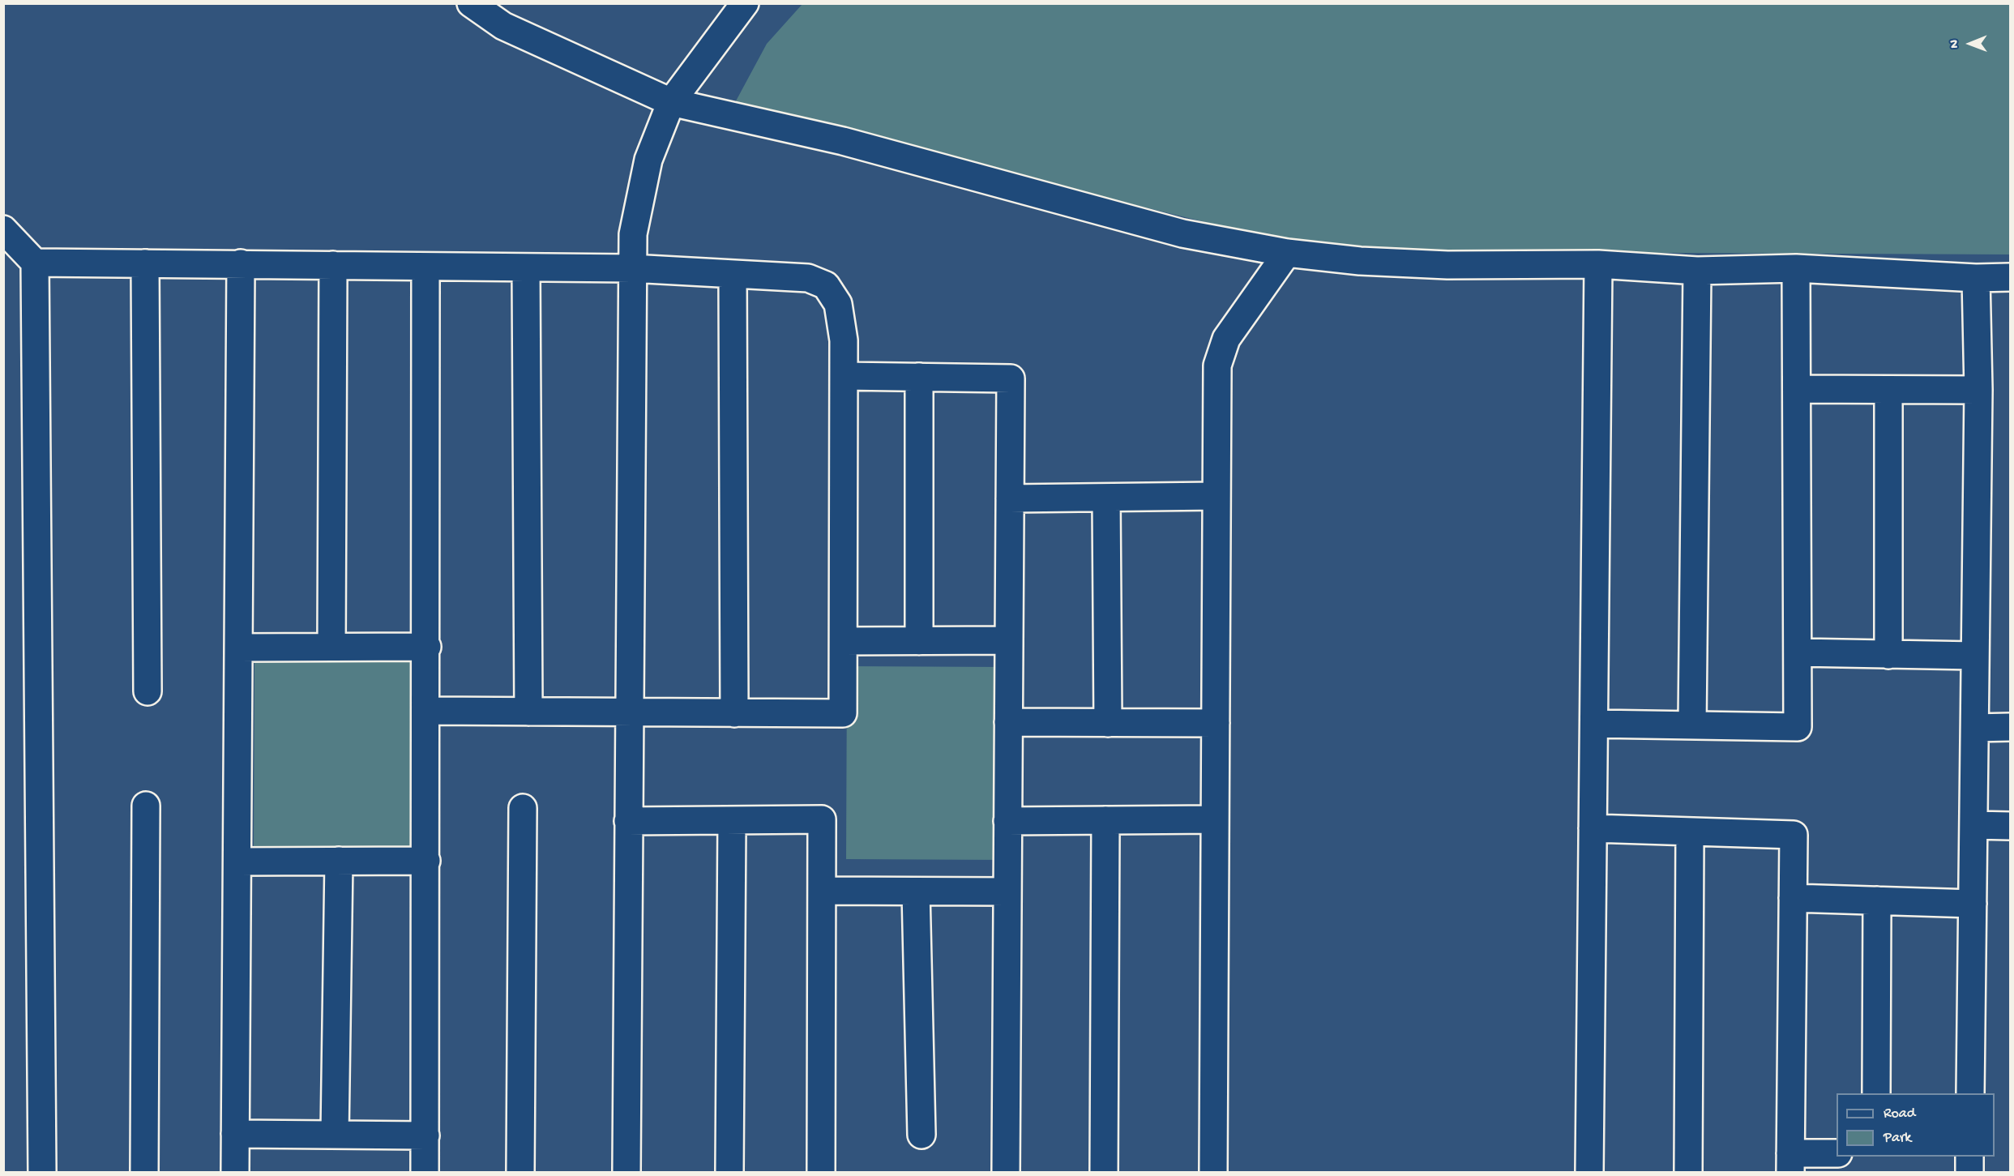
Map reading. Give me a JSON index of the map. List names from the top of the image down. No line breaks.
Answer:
{"legend":["Road","Park"],"north":"left"}
